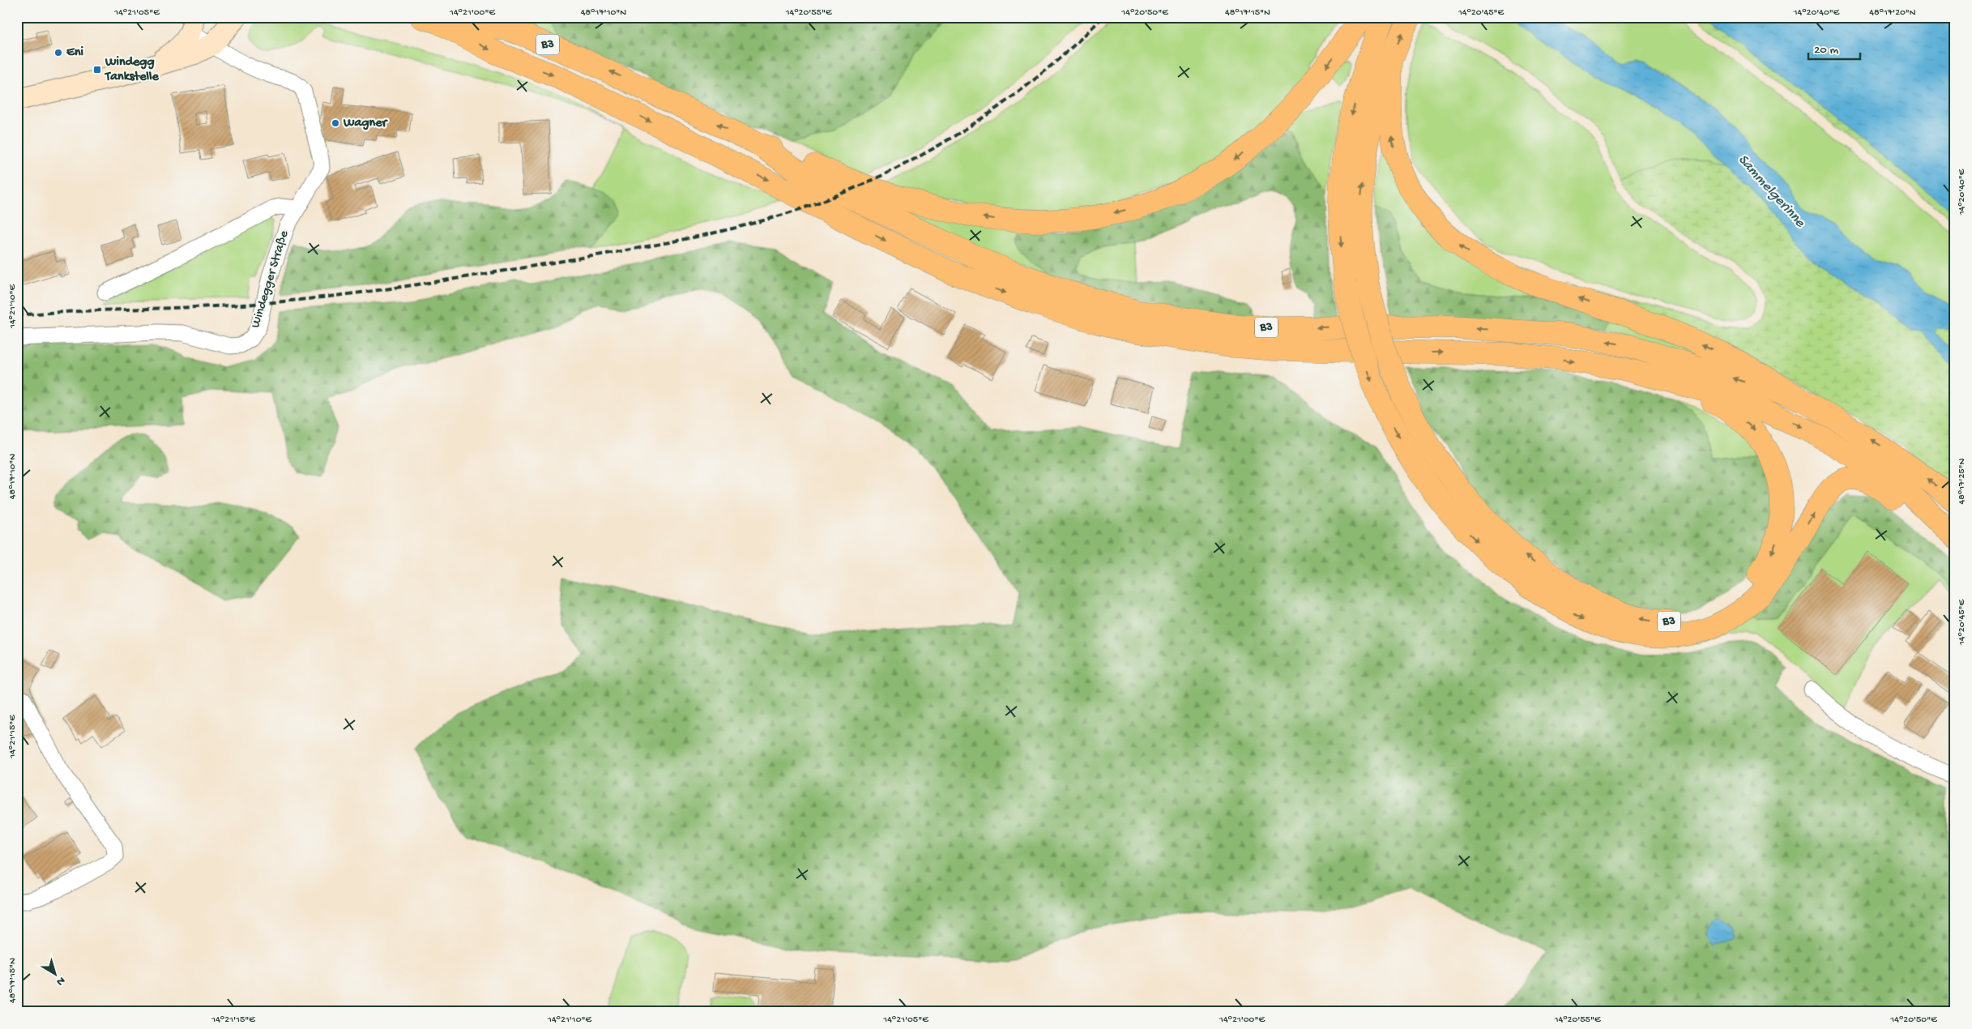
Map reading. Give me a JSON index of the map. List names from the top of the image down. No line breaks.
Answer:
{"streets":{"main road":["B3"],"street":["Windegger Straße"]},"water":["Sammelgerinne"],"places":{"other":["Eni","Wagner"],"transit":["Windegg Tankstelle"]},"scale_bar":"20 m","north":"bottom right","coordinates":["14°21'05\"E","14°21'00\"E","48°17'10\"N","14°20'55\"E","14°20'50\"E","48°17'15\"N","14°20'45\"E","14°20'40\"E","48°17'20\"N","14°21'10\"E","48°17'25\"N","14°21'15\"E"]}
